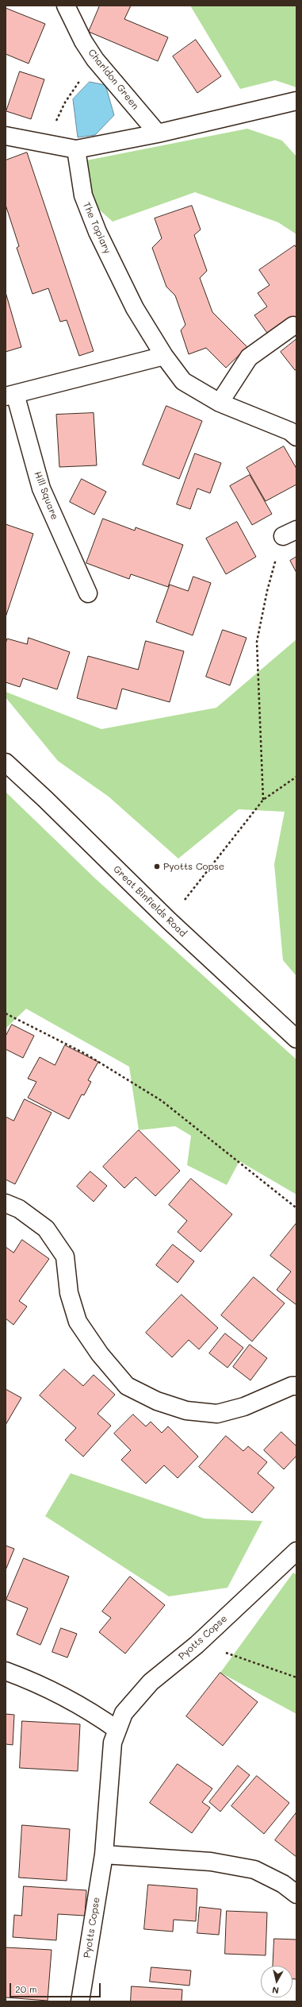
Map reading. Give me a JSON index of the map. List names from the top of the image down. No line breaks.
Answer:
{"streets":{"street":["Charldon Green","The Topiary","Hill Square","Great Binfields Road","Pyotts Copse"]},"places":["Pyotts Copse"],"scale_bar":"20 m","north":"bottom"}
